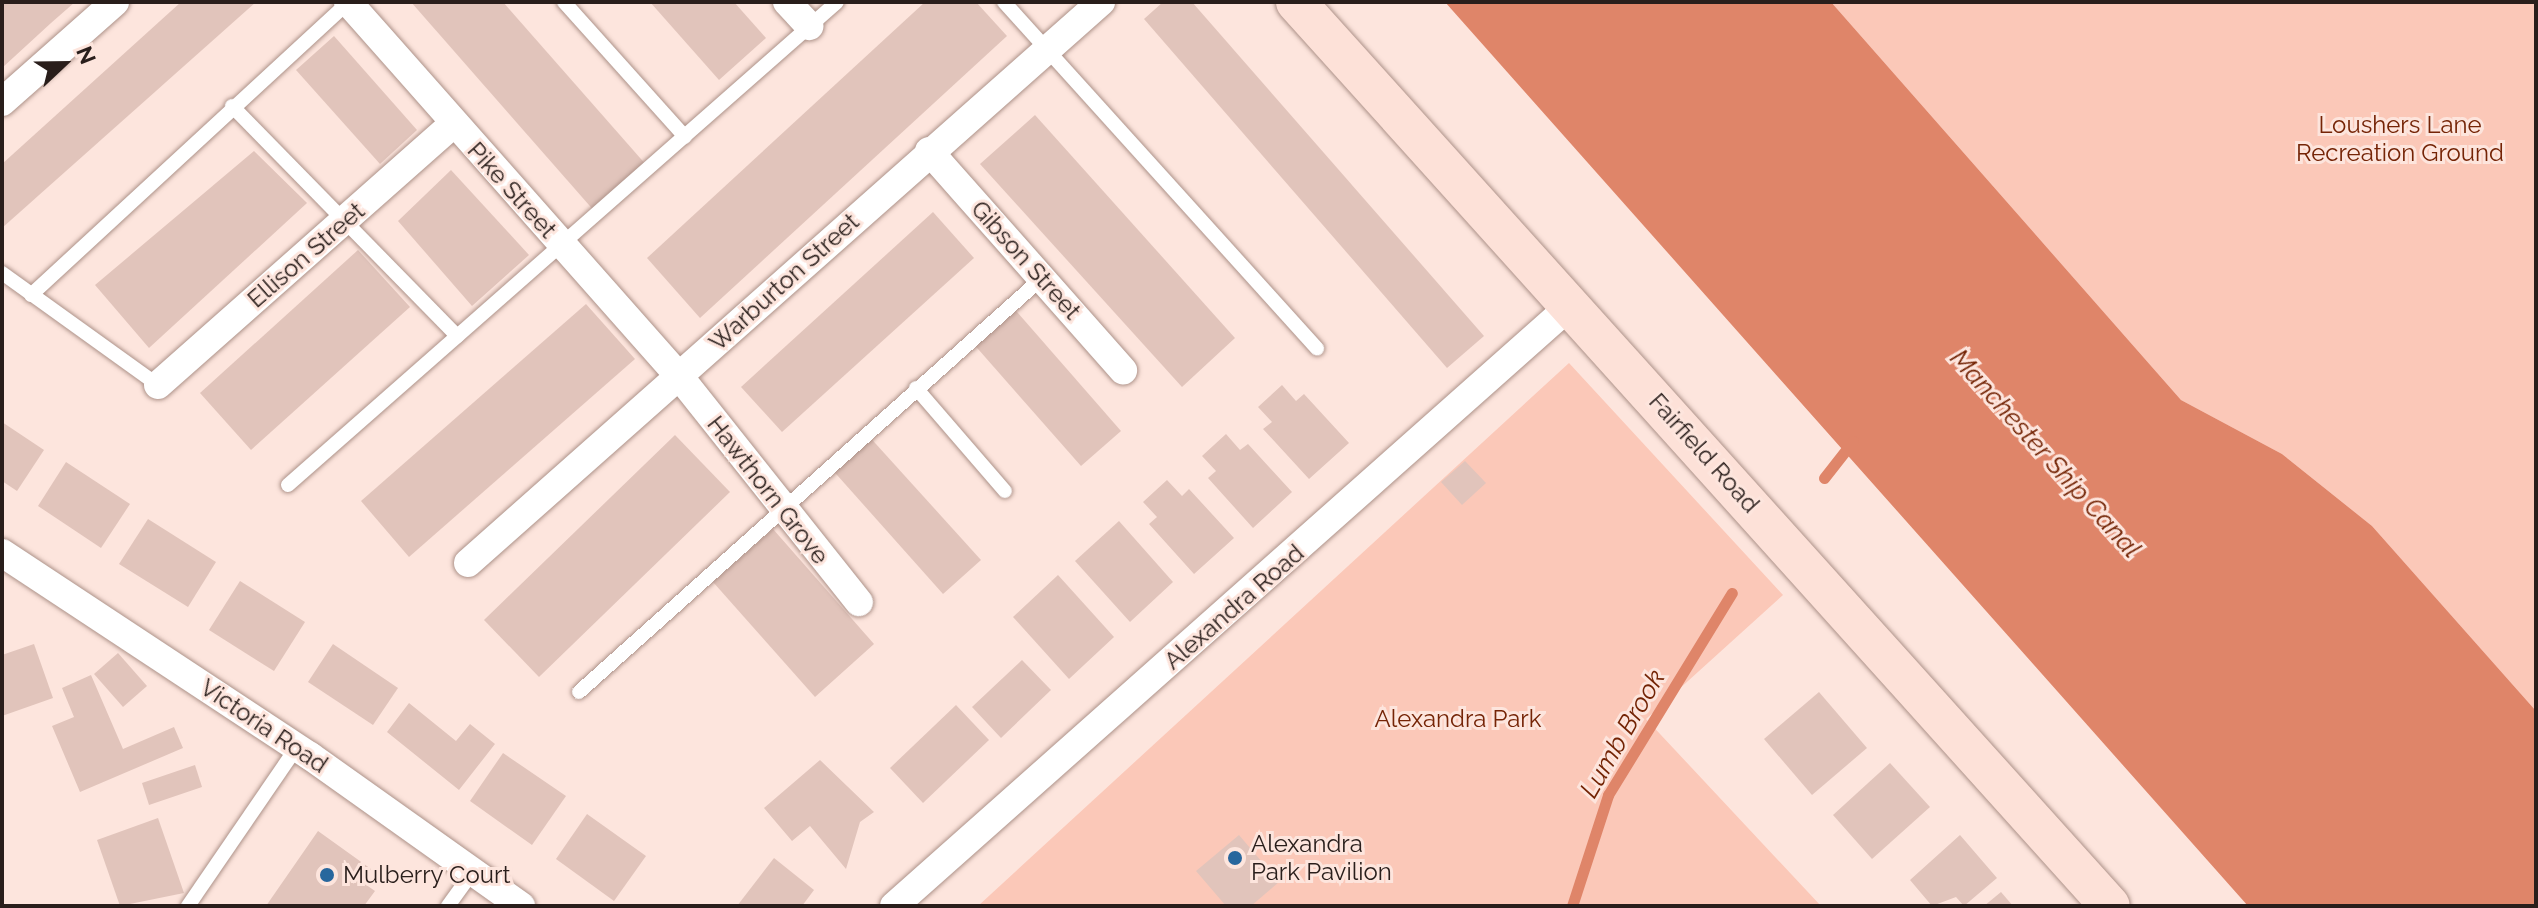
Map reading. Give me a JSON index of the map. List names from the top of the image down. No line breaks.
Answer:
{"streets":{"main road":["Fairfield Road"],"street":["Pike Street","Ellison Street","Gibson Street","Warburton Street","Hawthorn Grove","Alexandra Road","Victoria Road"]},"crossings":[["Pike Street","Ellison Street"],["Pike Street","Warburton Street"],["Pike Street","Hawthorn Grove"],["Gibson Street","Warburton Street"],["Warburton Street","Hawthorn Grove"],["Fairfield Road","Alexandra Road"]],"water":["Manchester Ship Canal","Lumb Brook"],"parks":["Loushers Lane Recreation Ground","Alexandra Park"],"places":["Alexandra Park Pavilion","Mulberry Court"],"north":"right"}
